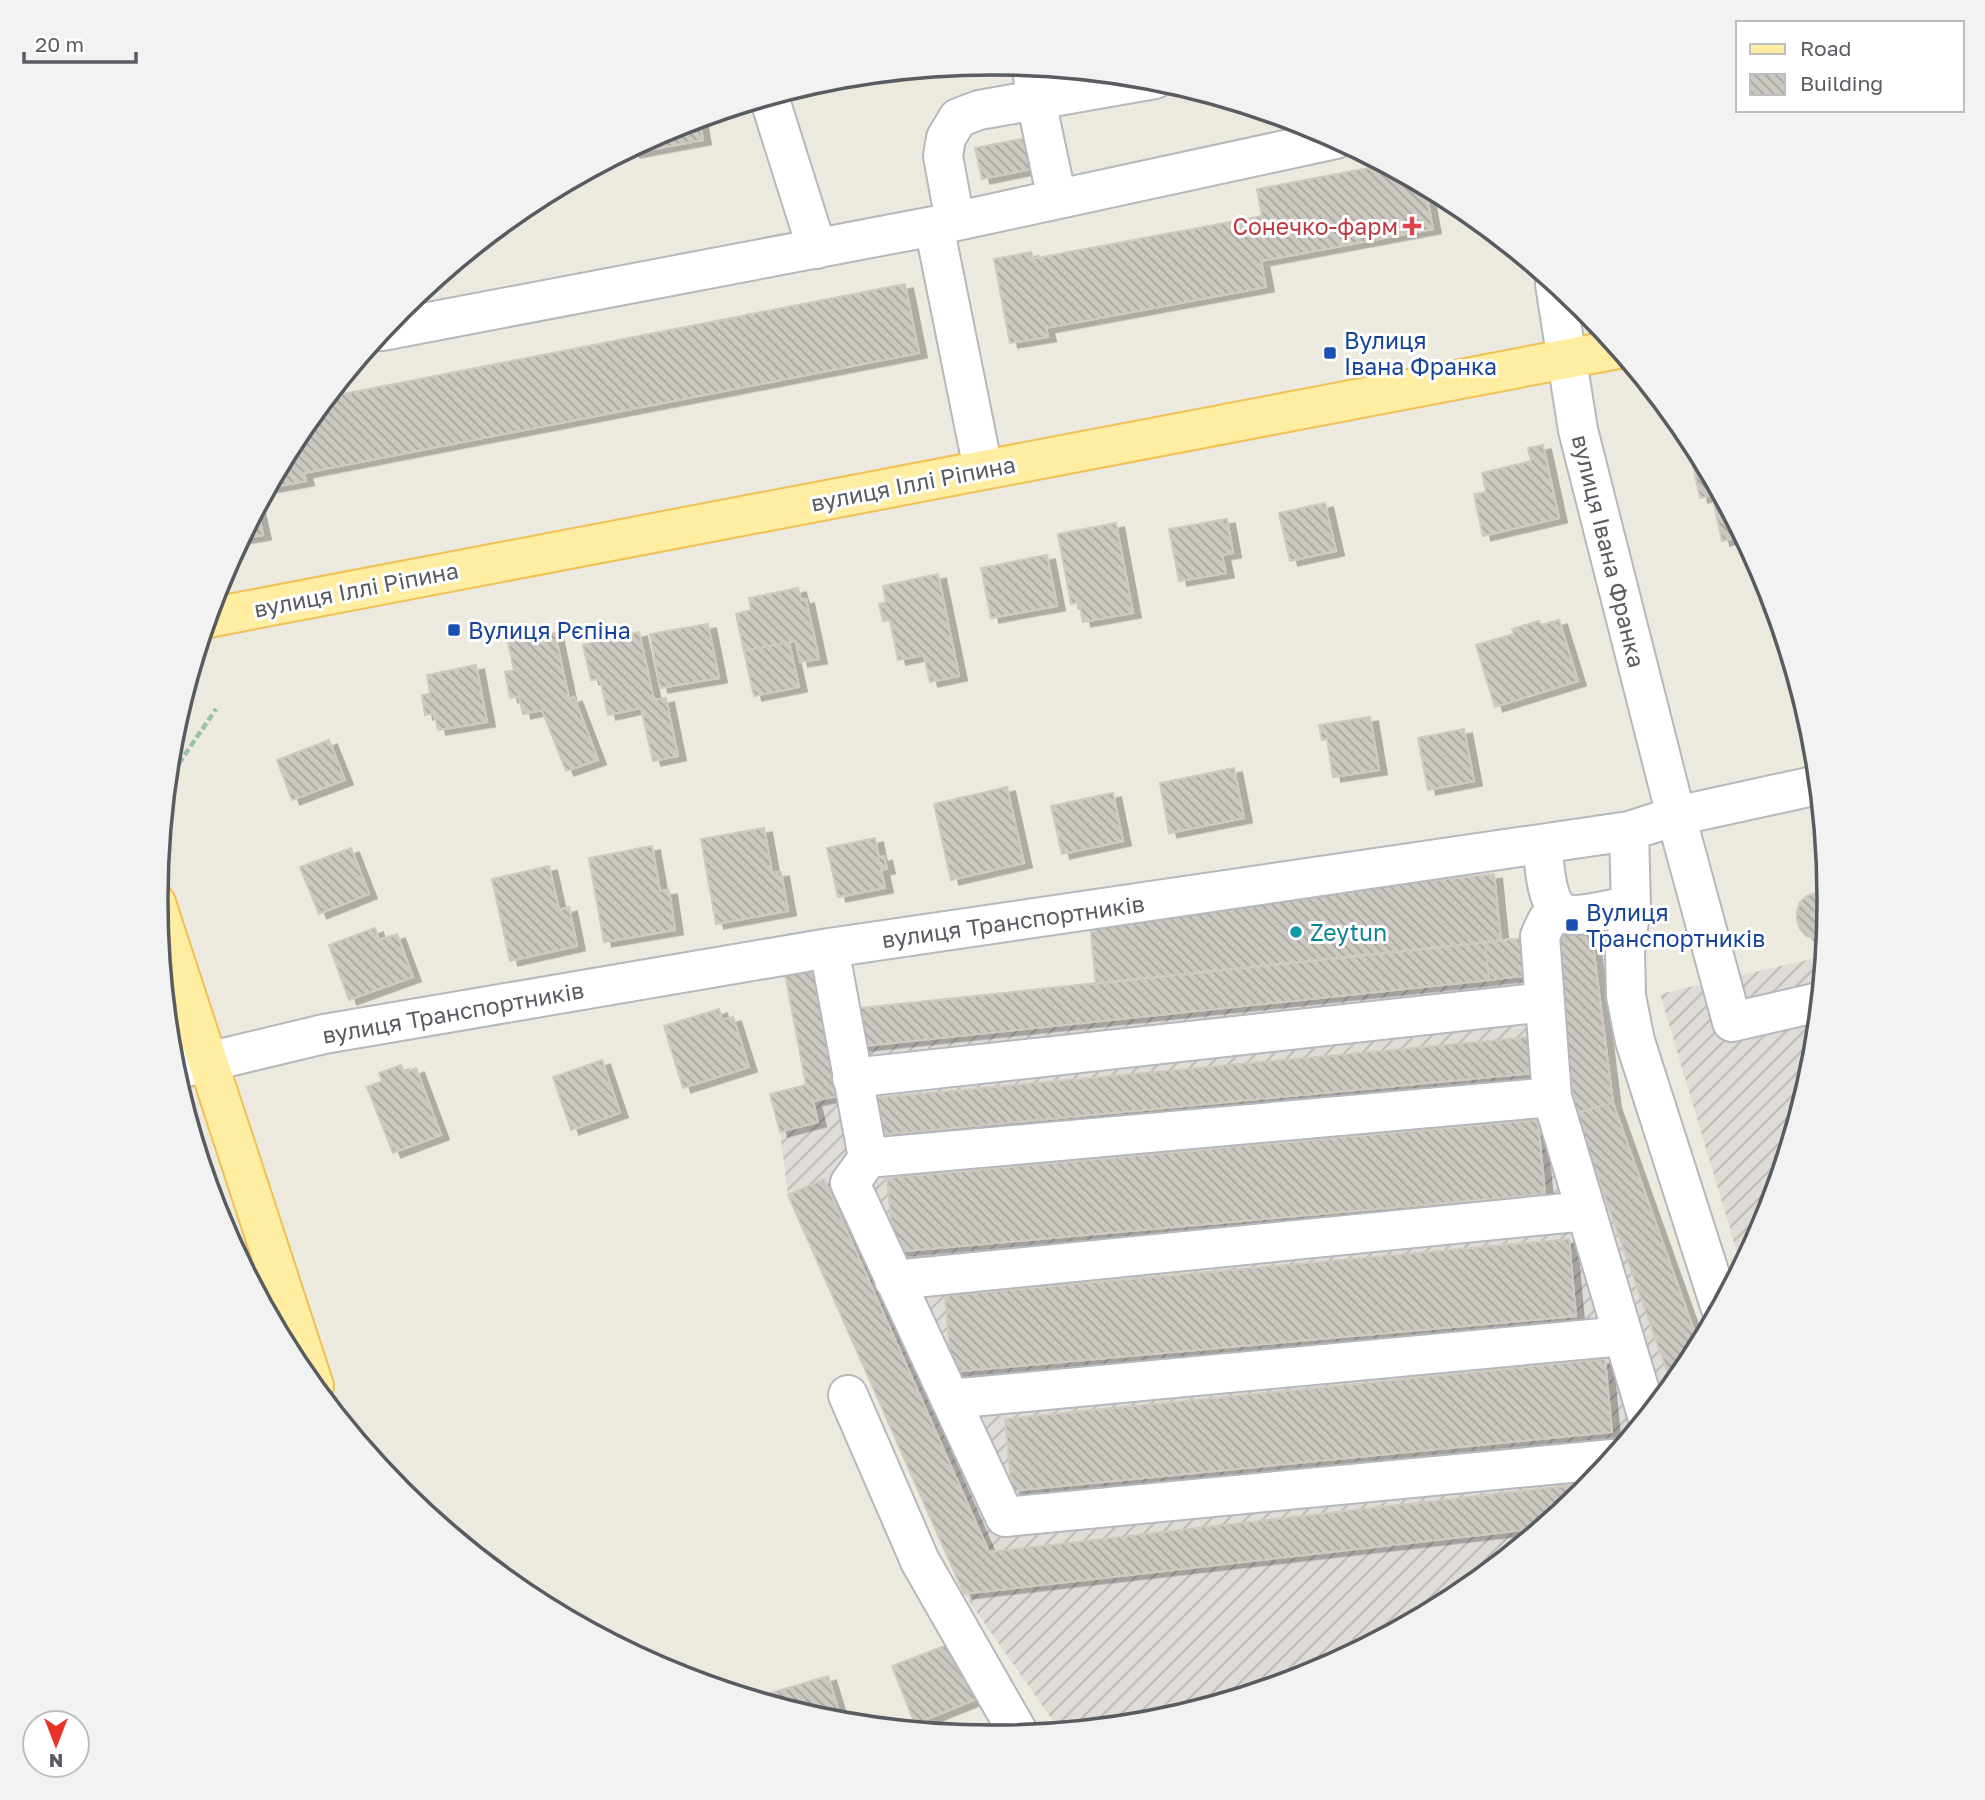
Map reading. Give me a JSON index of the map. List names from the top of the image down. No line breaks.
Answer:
{"streets":{"main road":["вулиця Іллі Ріпина"],"street":["вулиця Івана Франка","вулиця Транспортників"]},"crossings":[["вулиця Іллі Ріпина","вулиця Івана Франка"],["вулиця Івана Франка","вулиця Транспортників"]],"places":{"health":["Сонечко-фарм"],"transit":["Вулиця Івана Франка","Вулиця Рєпіна","Вулиця Транспортників"],"other":["Zeytun"]},"legend":["Road","Building"],"scale_bar":"20 m","north":"bottom"}
